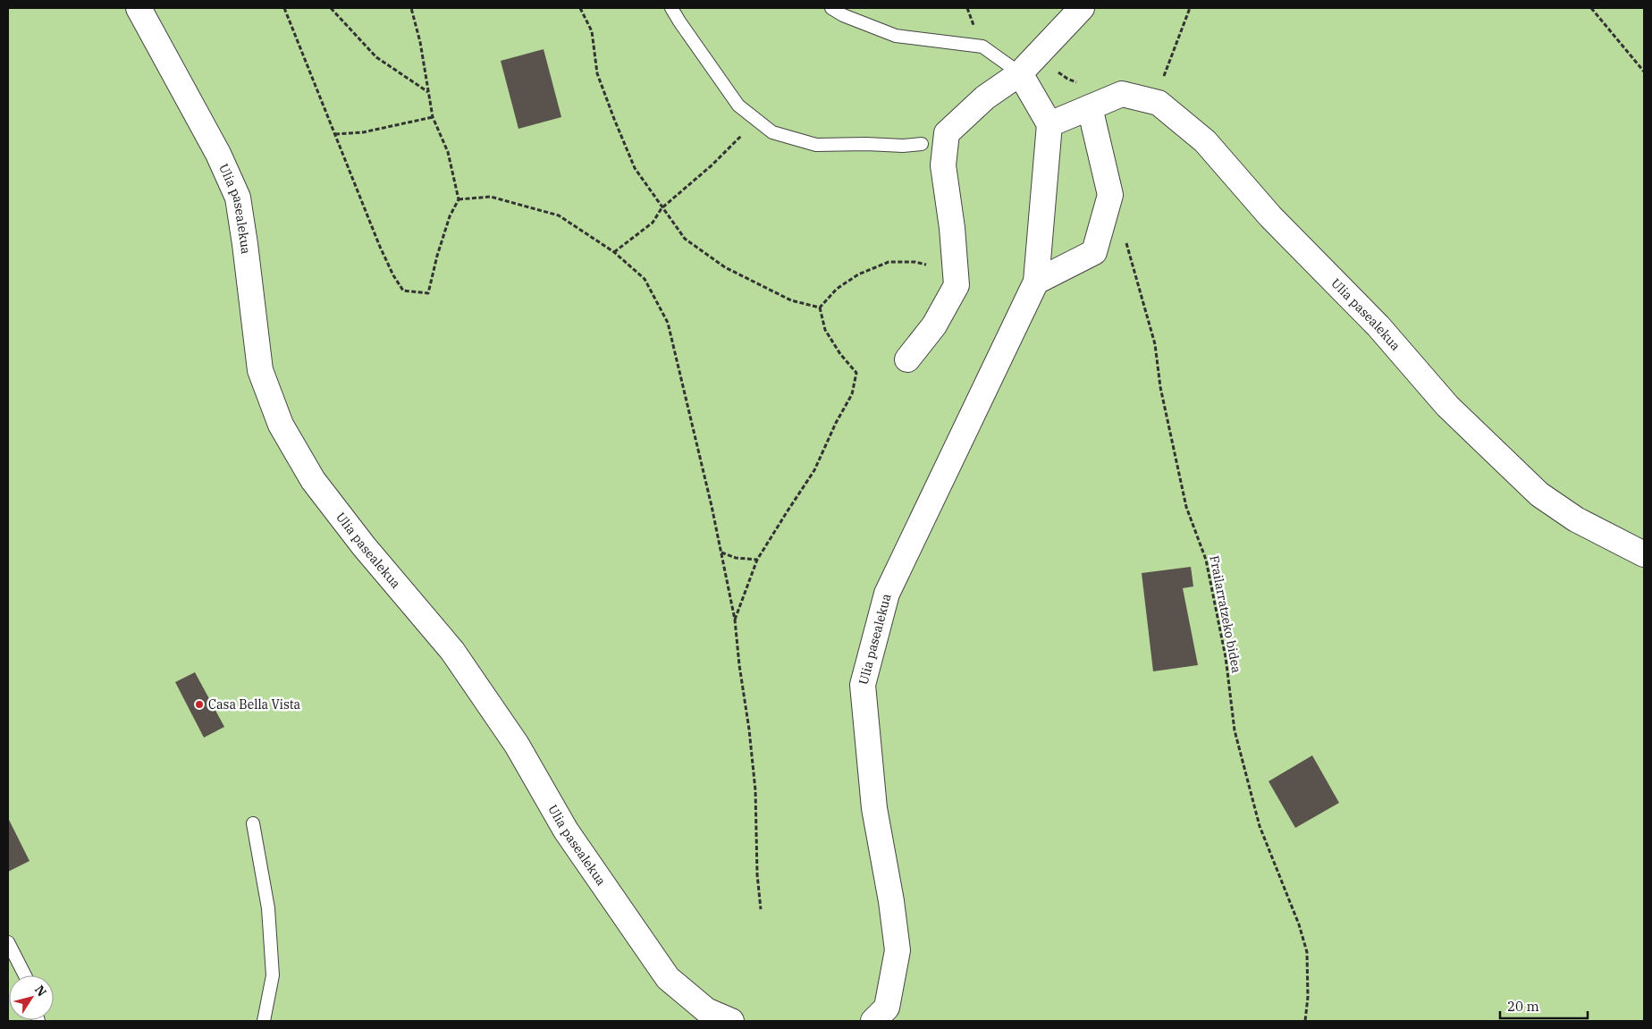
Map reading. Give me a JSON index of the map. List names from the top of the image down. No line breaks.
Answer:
{"streets":{"street":["Ulia pasealekua"],"path":["Frailarratzeko bidea"]},"places":["Casa Bella Vista"],"scale_bar":"20 m","north":"top right"}
